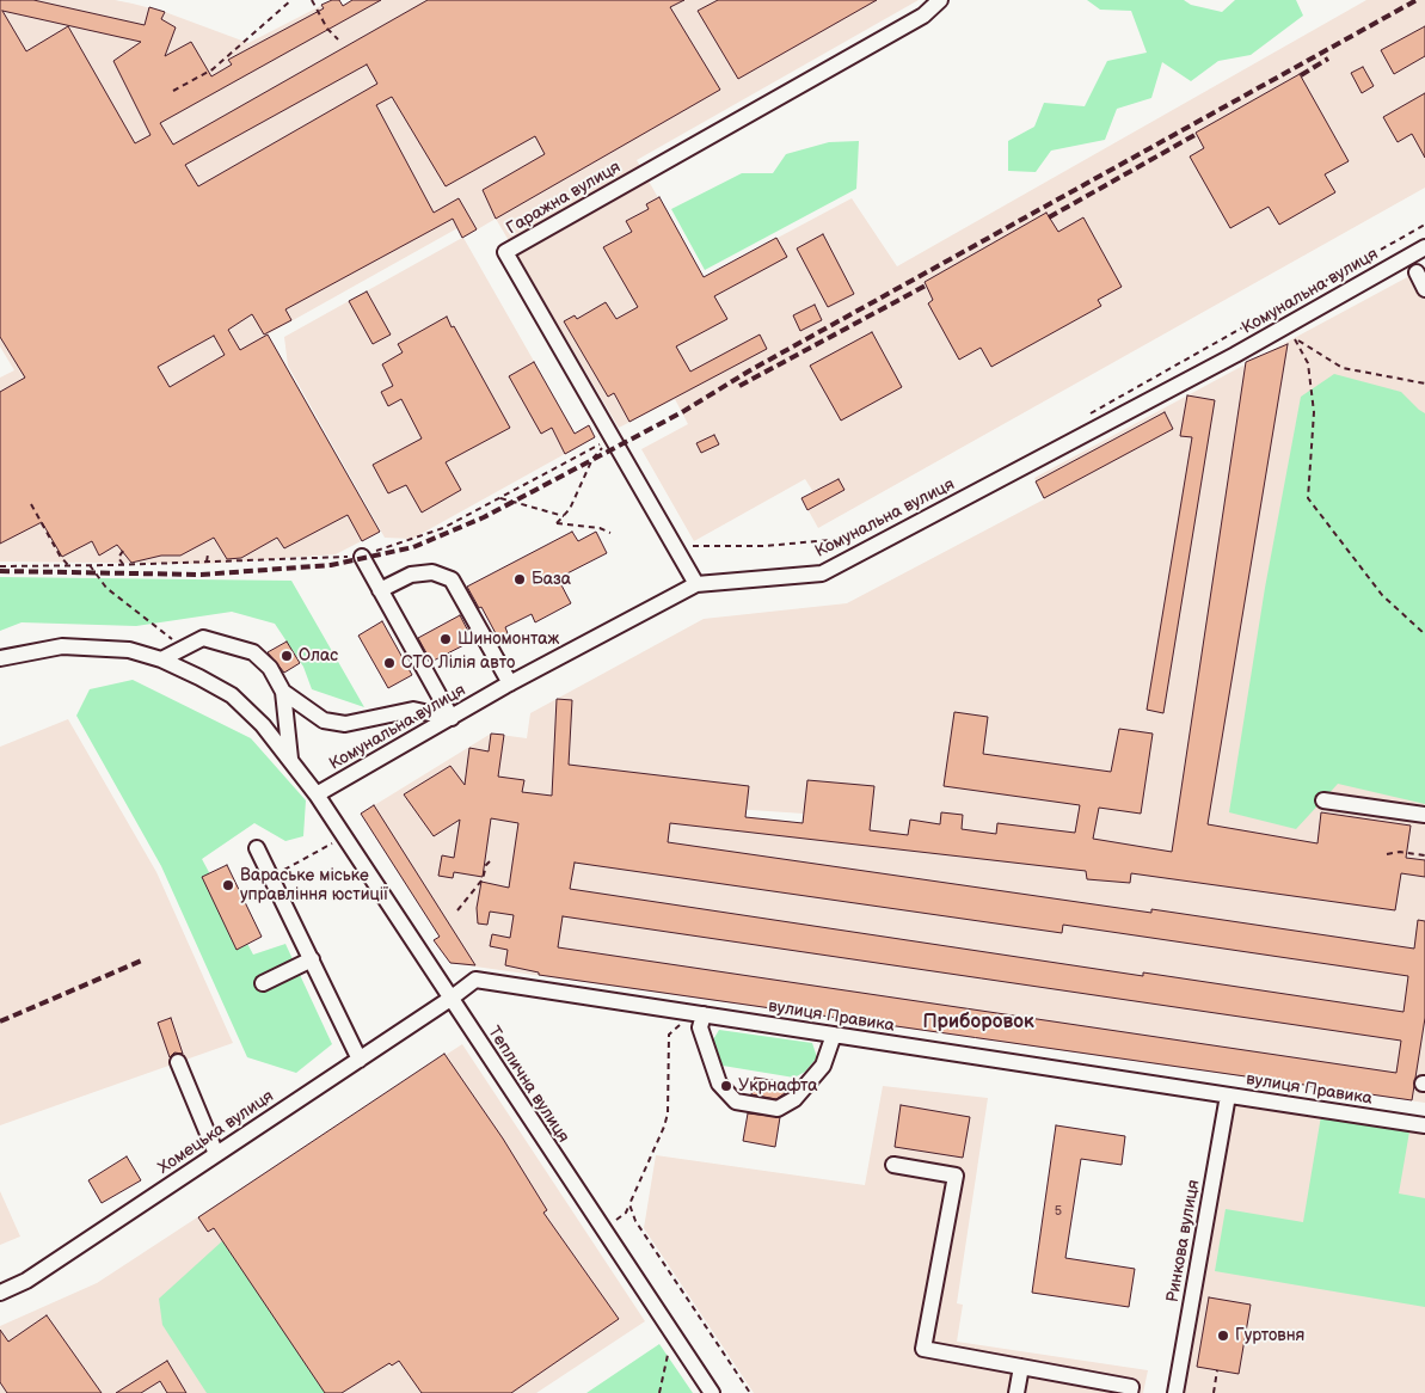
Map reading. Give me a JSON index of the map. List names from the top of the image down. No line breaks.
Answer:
{"streets":{"street":["Гаражна вулиця","Комунальна вулиця","вулиця Правика","Теплична вулиця","Хомецька вулиця","Ринкова вулиця"]},"crossings":[["Гаражна вулиця","Комунальна вулиця"],["Комунальна вулиця","Теплична вулиця"],["вулиця Правика","Теплична вулиця"],["вулиця Правика","Хомецька вулиця"],["вулиця Правика","Ринкова вулиця"],["Теплична вулиця","Хомецька вулиця"]],"districts":["Приборовок"],"places":["База","Шиномонтаж","Олас","СТО Лілія авто","Вараське міське управління юстиції","Укрнафта","Гуртовня"],"house_numbers":["5"]}
